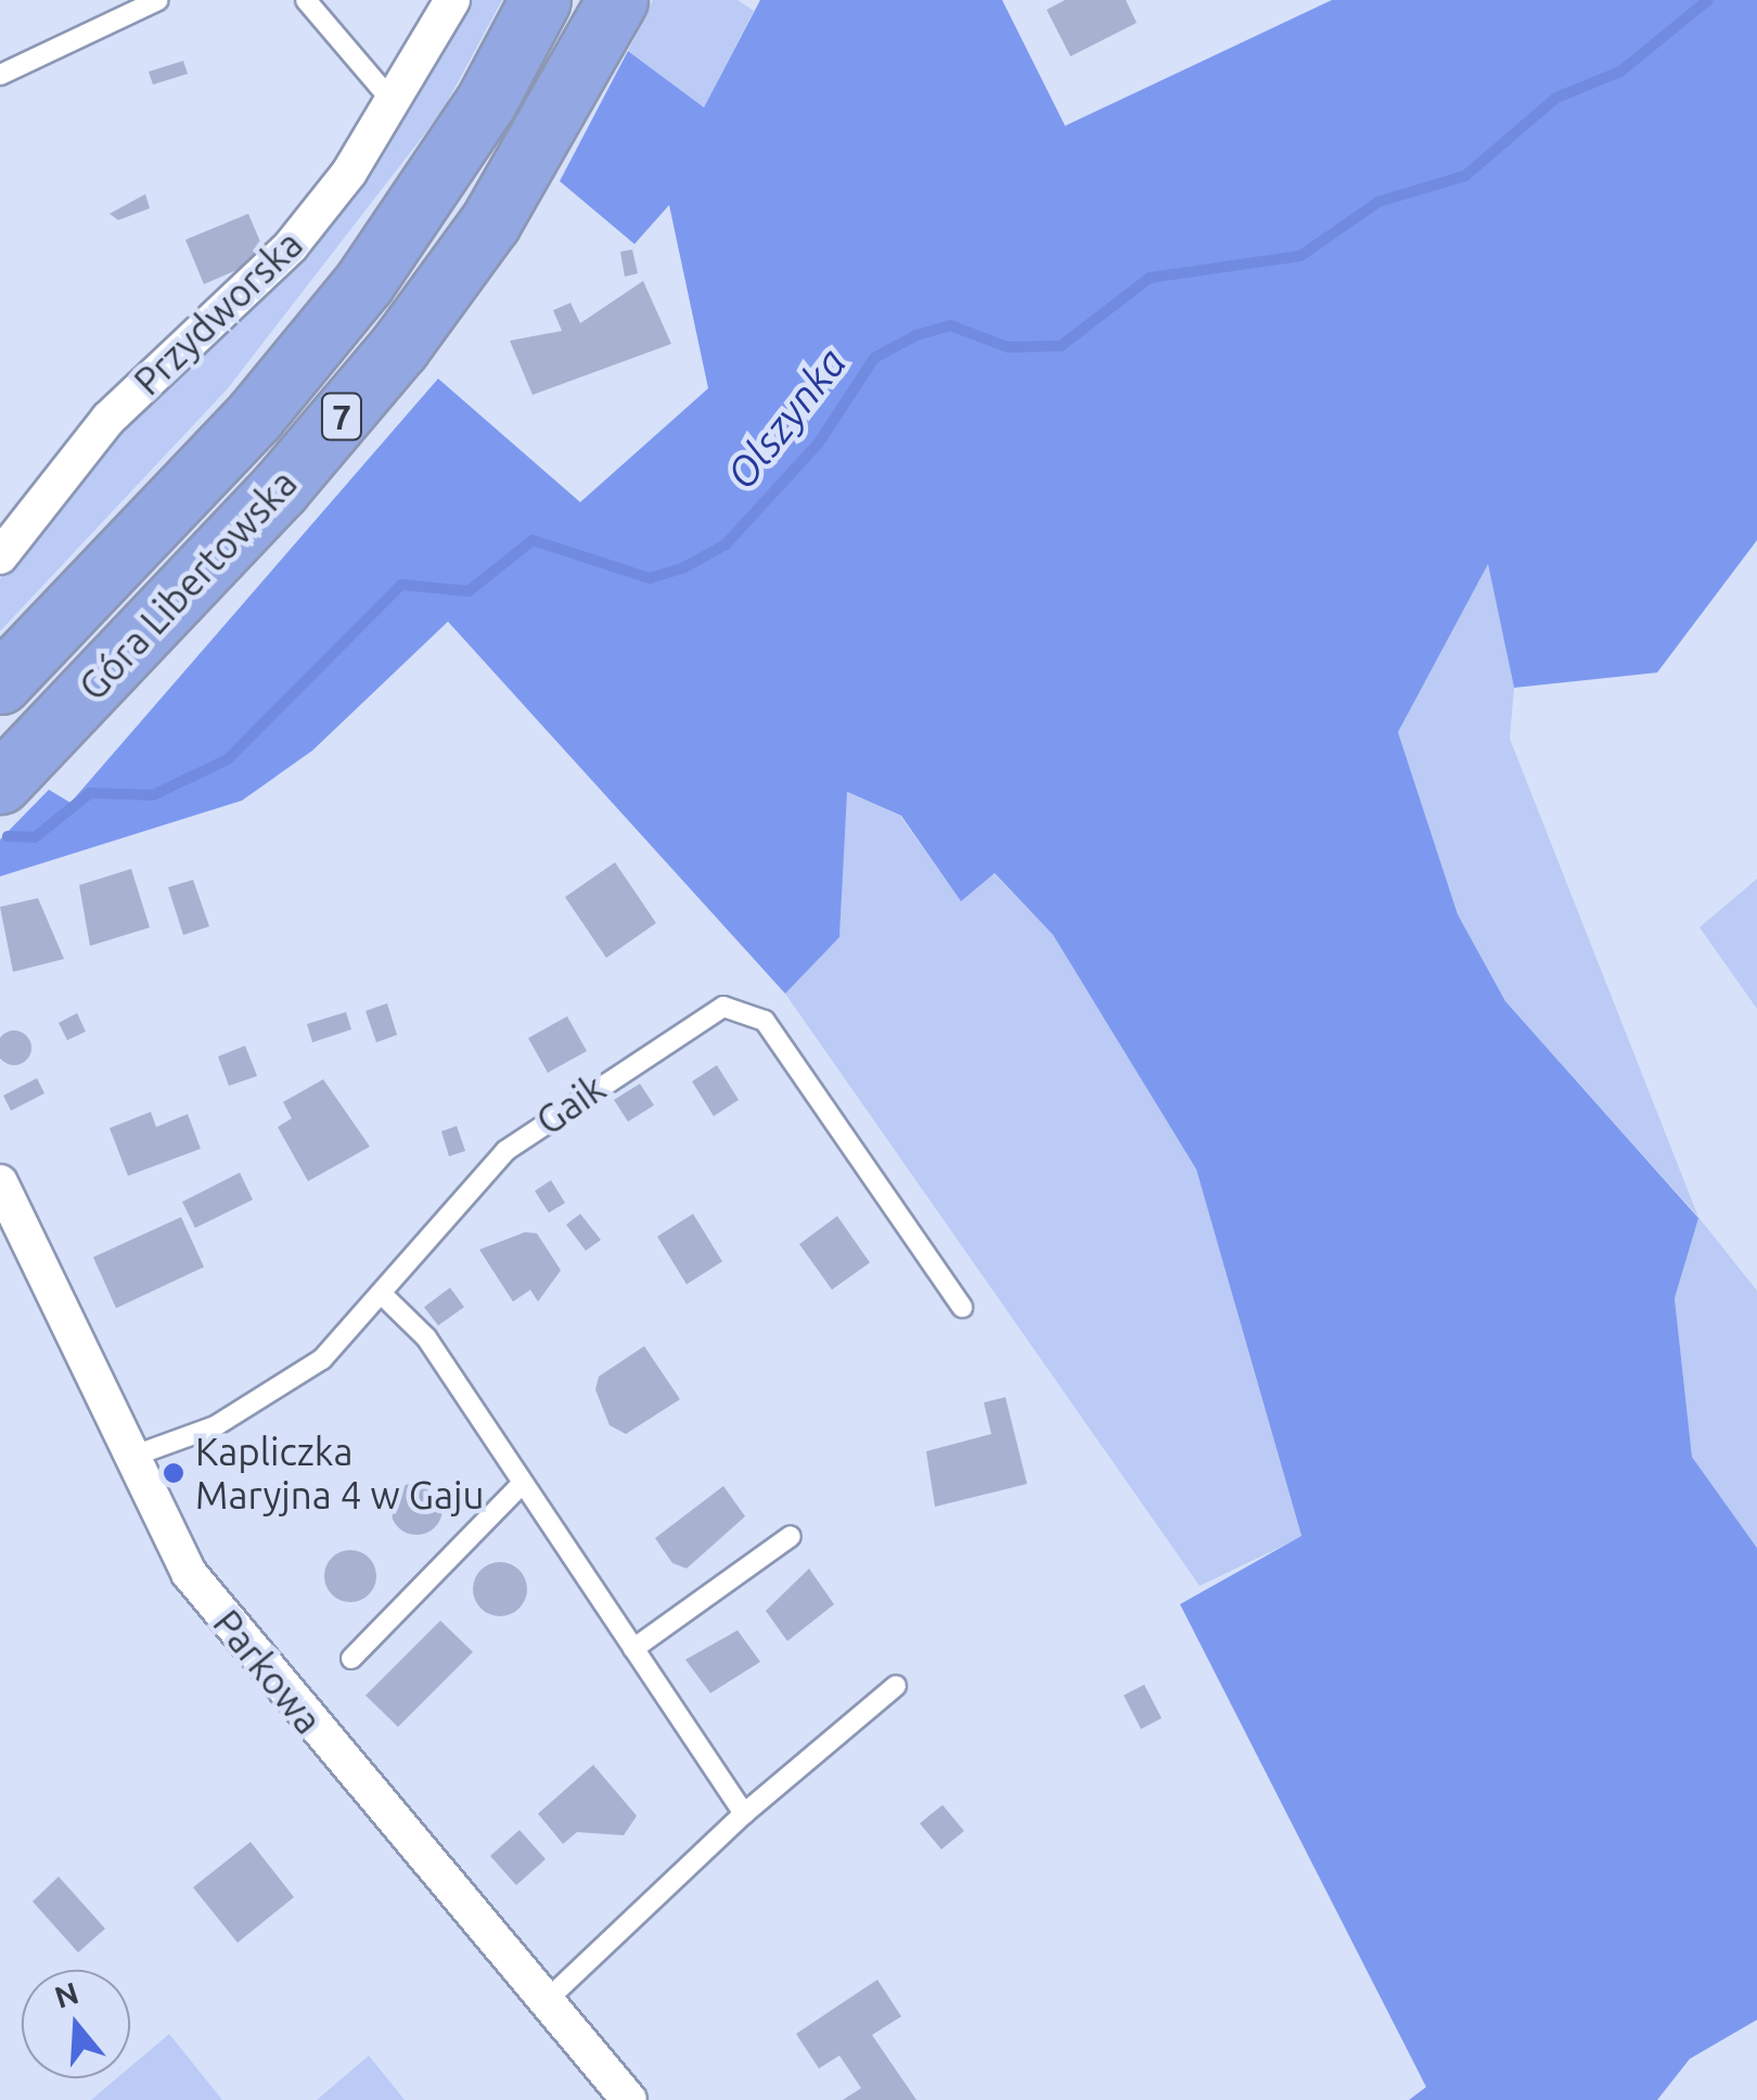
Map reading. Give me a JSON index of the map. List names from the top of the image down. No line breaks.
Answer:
{"streets":{"highway":["7","Góra Libertowska"],"street":["Przydworska","Parkowa"],"lane":["Gaik"]},"crossings":[["Gaik","Parkowa"]],"water":["Olszynka"],"places":["Kapliczka Maryjna 4 w Gaju"],"north":"top"}
